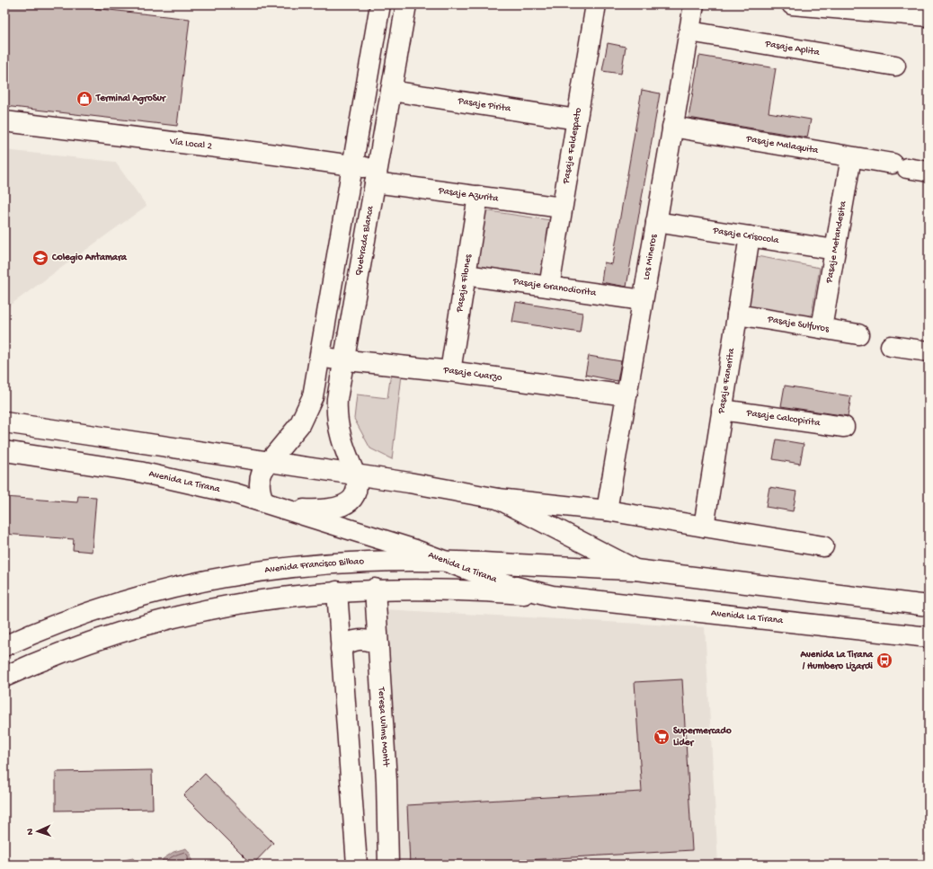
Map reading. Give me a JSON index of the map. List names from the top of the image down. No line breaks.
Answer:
{"streets":{"main road":["Pasaje Aplita","Pasaje Pirita","Vía Local 2","Pasaje Feldespato","Pasaje Malaquita","Pasaje Azurita","Pasaje Crisocola","Quebrada Blanca","Pasaje Metandesita","Los Mineros","Pasaje Filones","Pasaje Granodiorita","Pasaje Sulfuros","Pasaje Cuarzo","Pasaje Fanerita","Pasaje Calcopirita","Avenida La Tirana","Avenida Francisco Bilbao","Teresa Wilms Montt"]},"crossings":[["Pasaje Aplita","Los Mineros"],["Pasaje Pirita","Pasaje Feldespato"],["Pasaje Pirita","Quebrada Blanca"],["Vía Local 2","Pasaje Azurita"],["Vía Local 2","Quebrada Blanca"],["Pasaje Feldespato","Pasaje Azurita"],["Pasaje Feldespato","Pasaje Granodiorita"],["Pasaje Malaquita","Pasaje Metandesita"],["Pasaje Malaquita","Los Mineros"],["Pasaje Azurita","Quebrada Blanca"],["Pasaje Azurita","Pasaje Filones"],["Pasaje Crisocola","Pasaje Metandesita"],["Pasaje Crisocola","Los Mineros"],["Pasaje Crisocola","Pasaje Fanerita"],["Quebrada Blanca","Pasaje Cuarzo"],["Pasaje Metandesita","Pasaje Sulfuros"],["Los Mineros","Pasaje Granodiorita"],["Los Mineros","Pasaje Cuarzo"],["Pasaje Filones","Pasaje Granodiorita"],["Pasaje Filones","Pasaje Cuarzo"],["Pasaje Sulfuros","Pasaje Fanerita"],["Pasaje Fanerita","Pasaje Calcopirita"],["Avenida La Tirana","Avenida Francisco Bilbao"]],"places":{"shop":["Terminal AgroSur"],"school or university":["Colegio Antamara"],"bus stop":["Avenida La Tirana / Humbero Lizardi"],"supermarket":["Supermercado Lider"]},"north":"left"}
